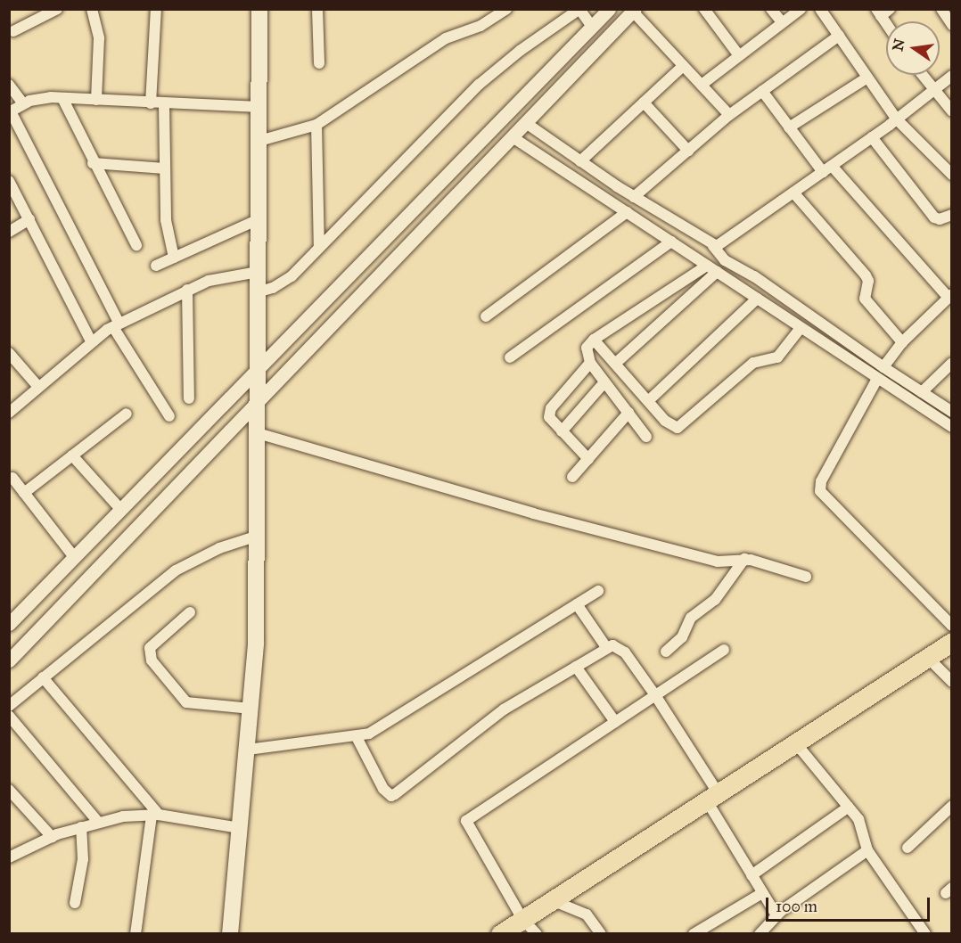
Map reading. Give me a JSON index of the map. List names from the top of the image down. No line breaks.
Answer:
{"scale_bar":"100 m","north":"left"}
